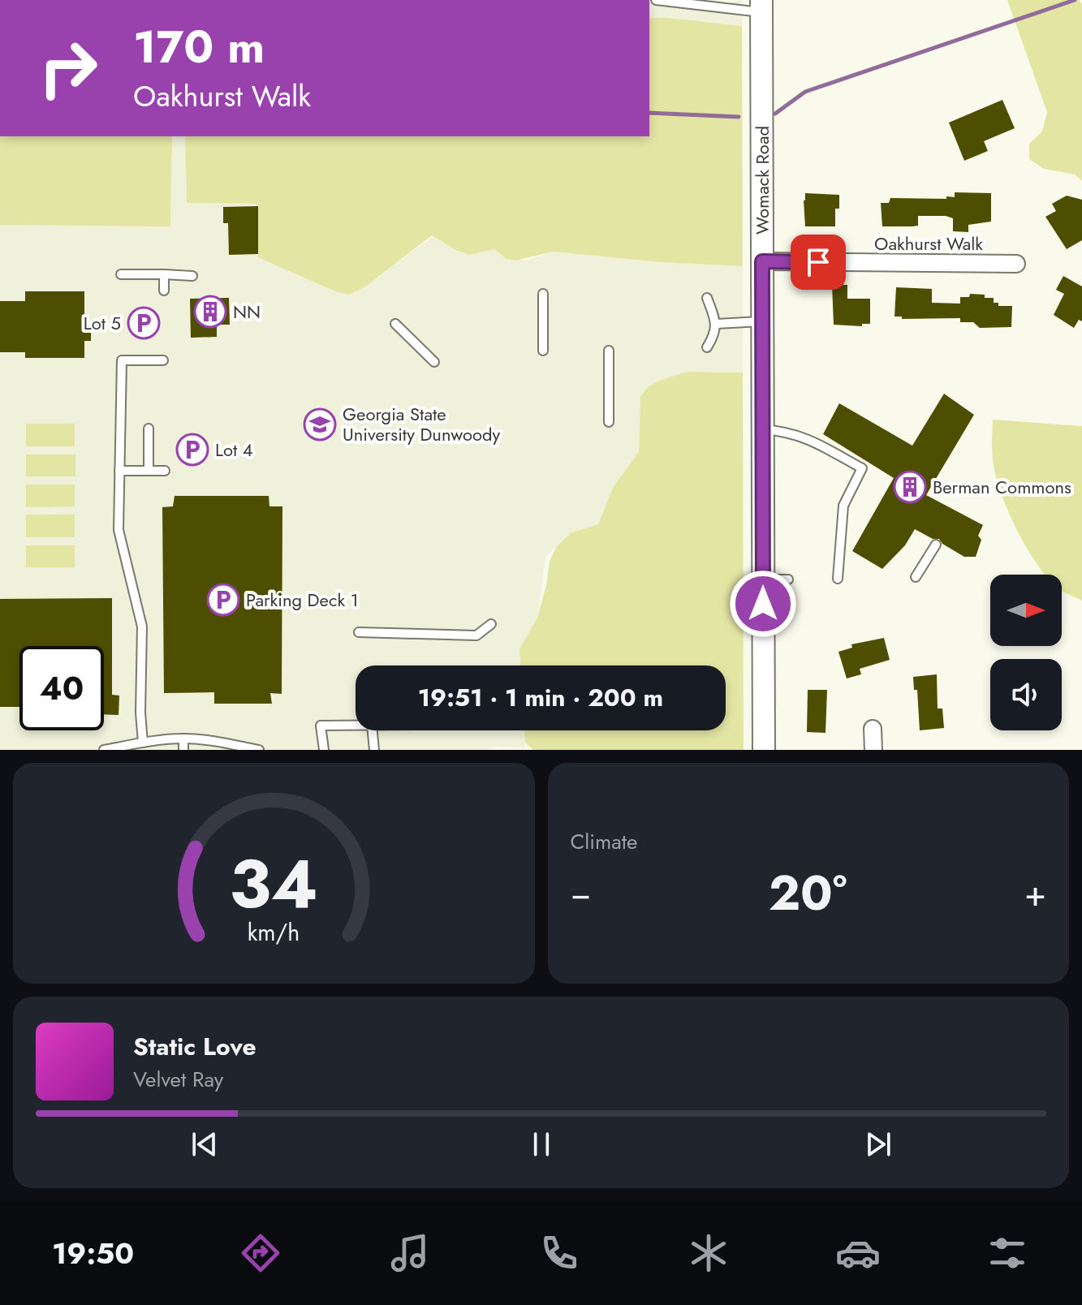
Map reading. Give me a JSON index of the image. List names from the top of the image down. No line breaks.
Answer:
{"streets":{"street":["Womack Road","Oakhurst Walk"]},"crossings":[["Womack Road","Oakhurst Walk"]],"places":{"building":["NN","Berman Commons"],"parking":["Lot 5","Lot 4","Parking Deck 1"],"school or university":["Georgia State University Dunwoody"]},"north":"right","page":{"turn":["170 m","Oakhurst Walk"],"limit":"40","trip":"19:51 · 1 min · 200 m","tile":"Climate","heat":["−","20°","+"],"song":["Static Love","Velvet Ray"],"tabs":"19:50","gauge":["34","km/h"]}}
